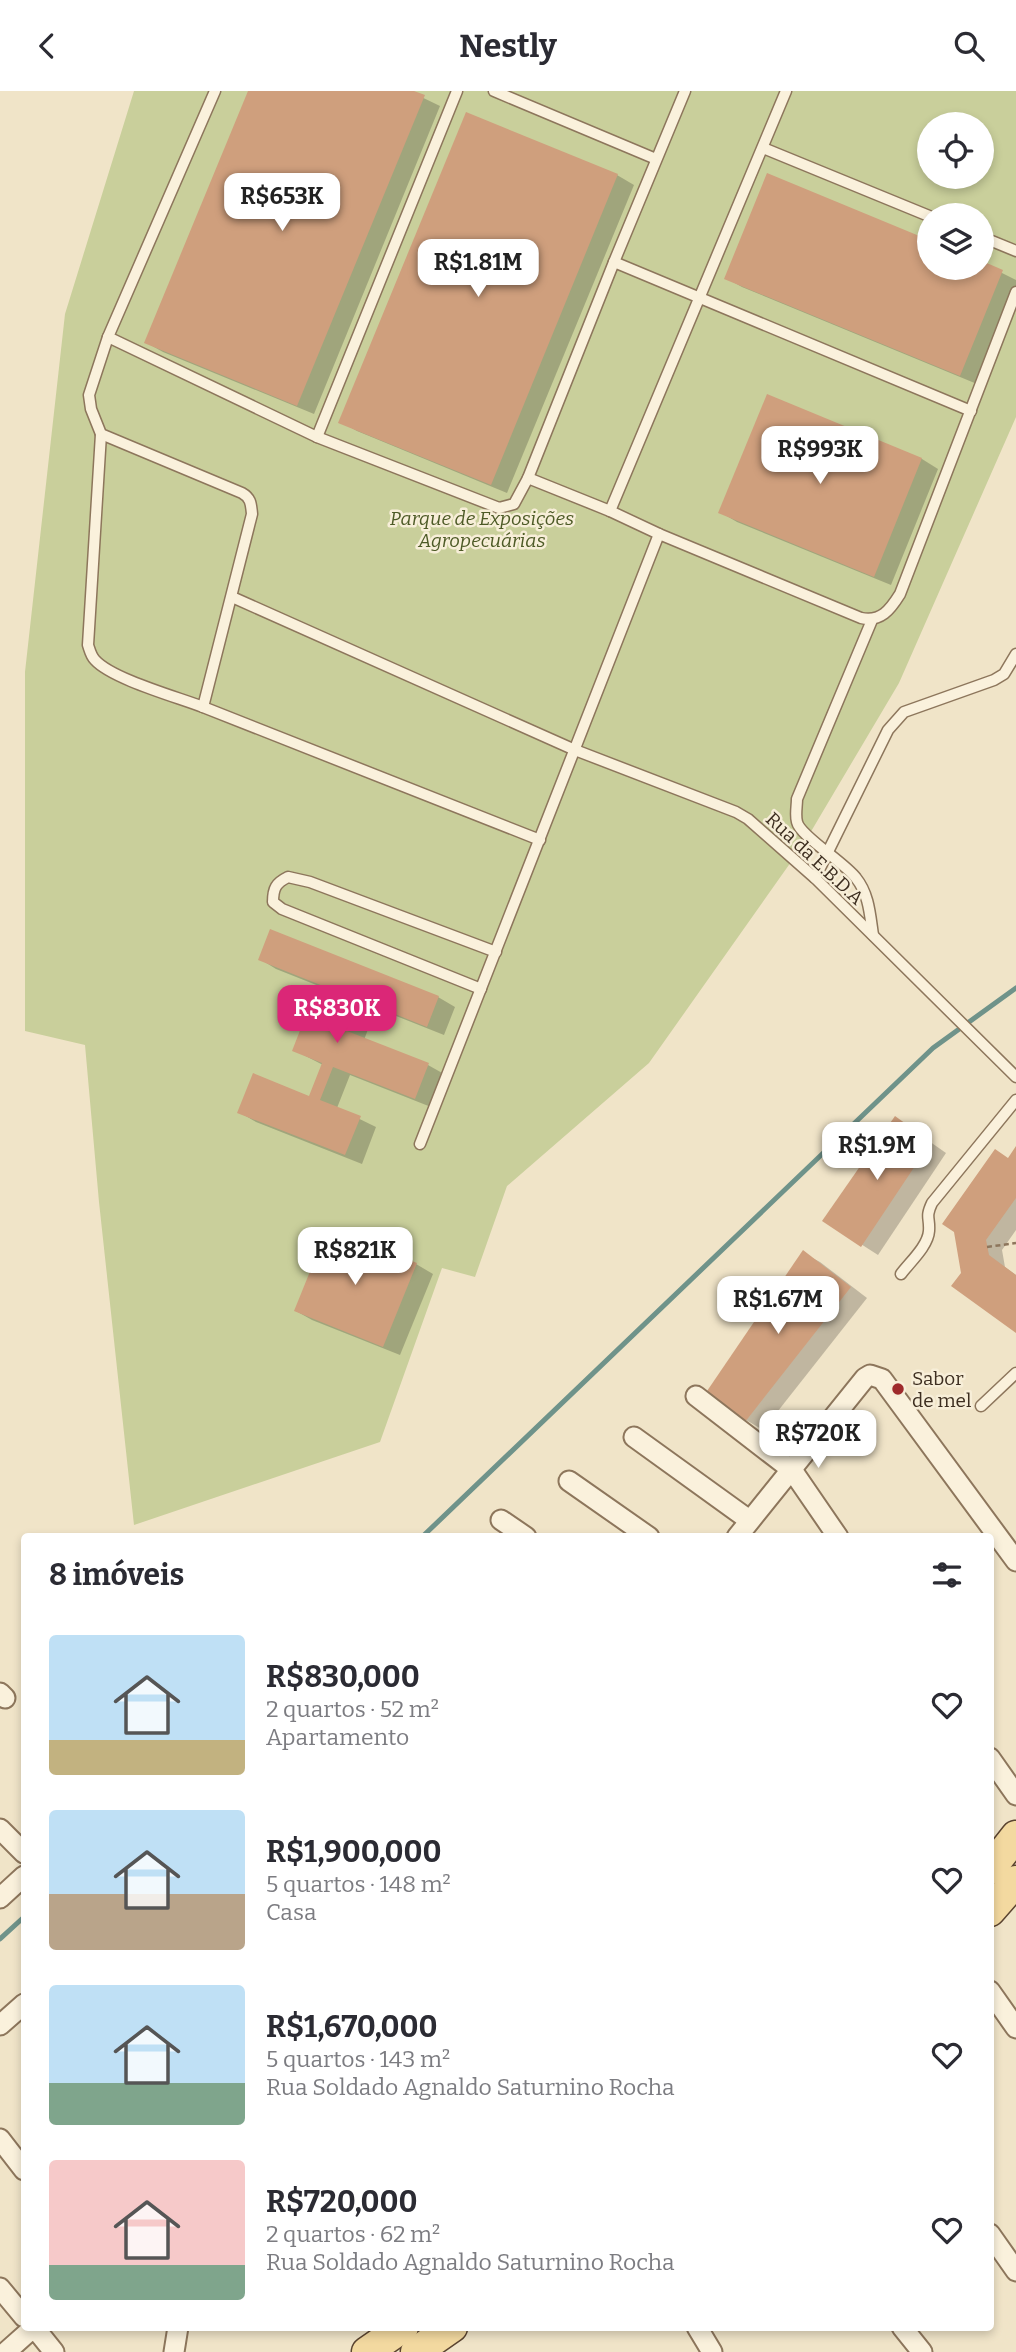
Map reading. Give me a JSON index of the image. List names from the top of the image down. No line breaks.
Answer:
{"streets":{"lane":["Rua da E.B.D.A"]},"parks":["Parque de Exposições Agropecuárias"],"places":["Sabor de mel"],"page":{"header":"Nestly","price":["R$653K","R$1.81M","R$993K","R$830K","R$1.9M","R$821K","R$1.67M","R$720K"],"heading":"8 imóveis","list":[{"name":"R$830,000","note":"2 quartos · 52 m² · Apartamento"},{"name":"R$1,900,000","note":"5 quartos · 148 m² · Casa"},{"name":"R$1,670,000","note":"5 quartos · 143 m² · Rua Soldado Agnaldo Saturnino Rocha"},{"name":"R$720,000","note":"2 quartos · 62 m² · Rua Soldado Agnaldo Saturnino Rocha"}]}}
